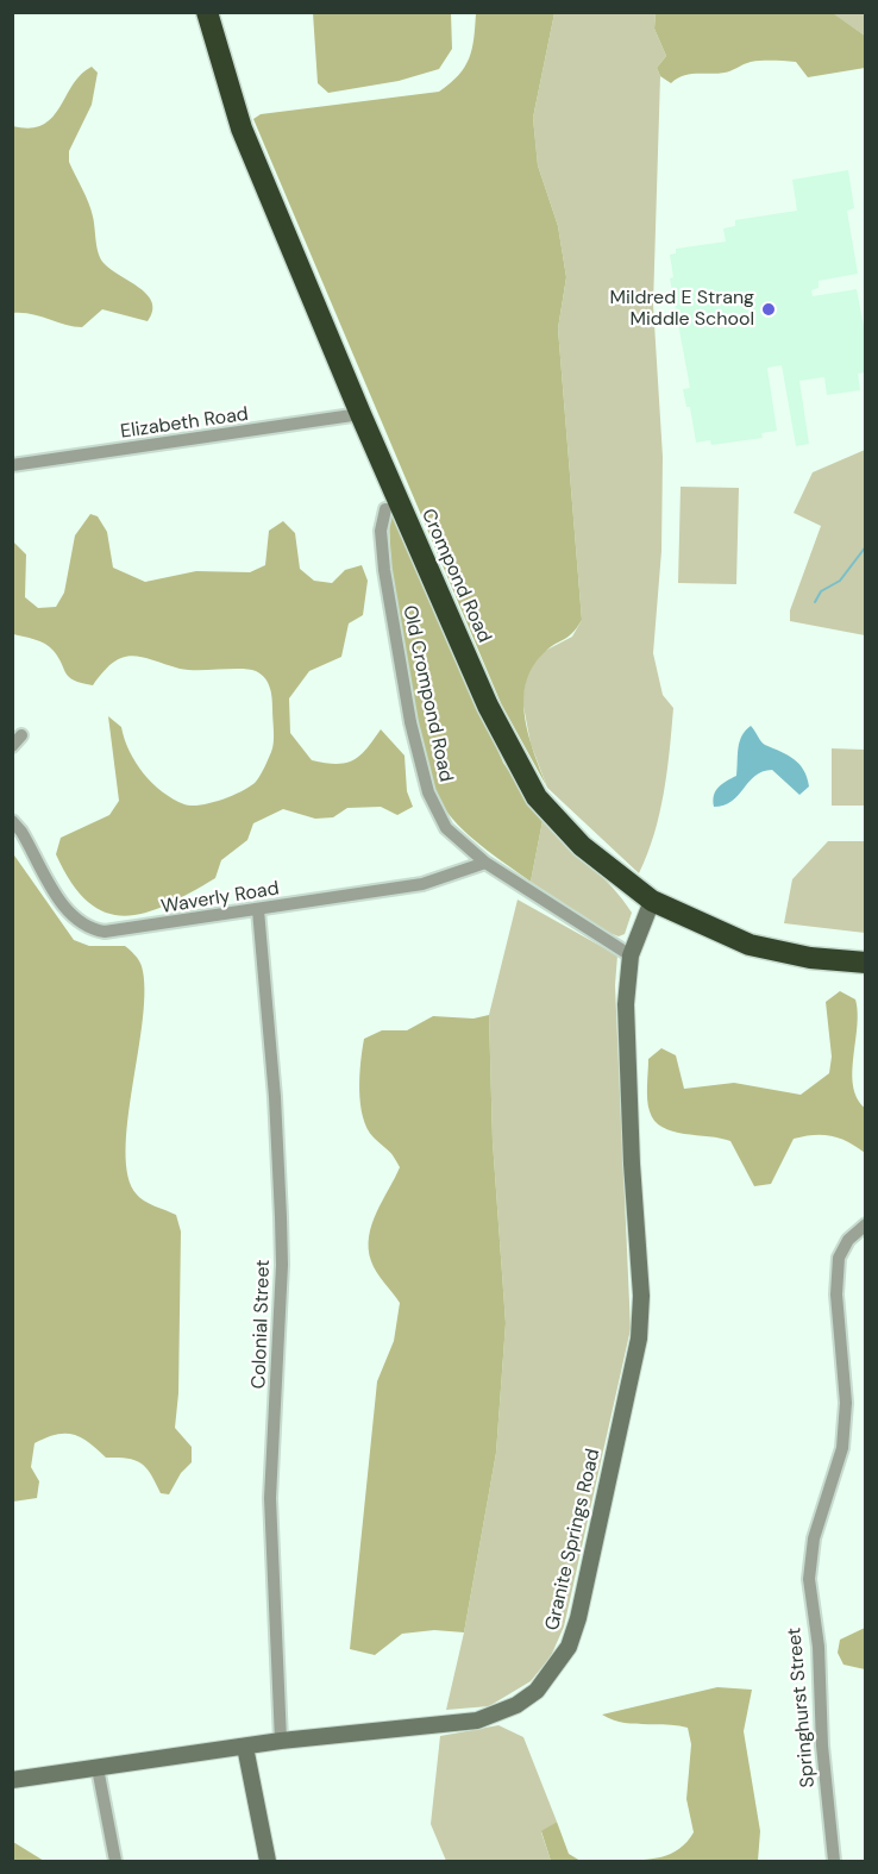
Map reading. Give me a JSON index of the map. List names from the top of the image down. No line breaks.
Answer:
{"streets":{"highway":["Crompond Road"],"street":["Elizabeth Road","Old Crompond Road","Waverly Road","Colonial Street","Granite Springs Road","Springhurst Street"]},"crossings":[["Elizabeth Road","Crompond Road"],["Crompond Road","Granite Springs Road"],["Old Crompond Road","Waverly Road"],["Old Crompond Road","Granite Springs Road"],["Waverly Road","Colonial Street"],["Colonial Street","Granite Springs Road"]],"places":["Mildred E Strang Middle School"]}
